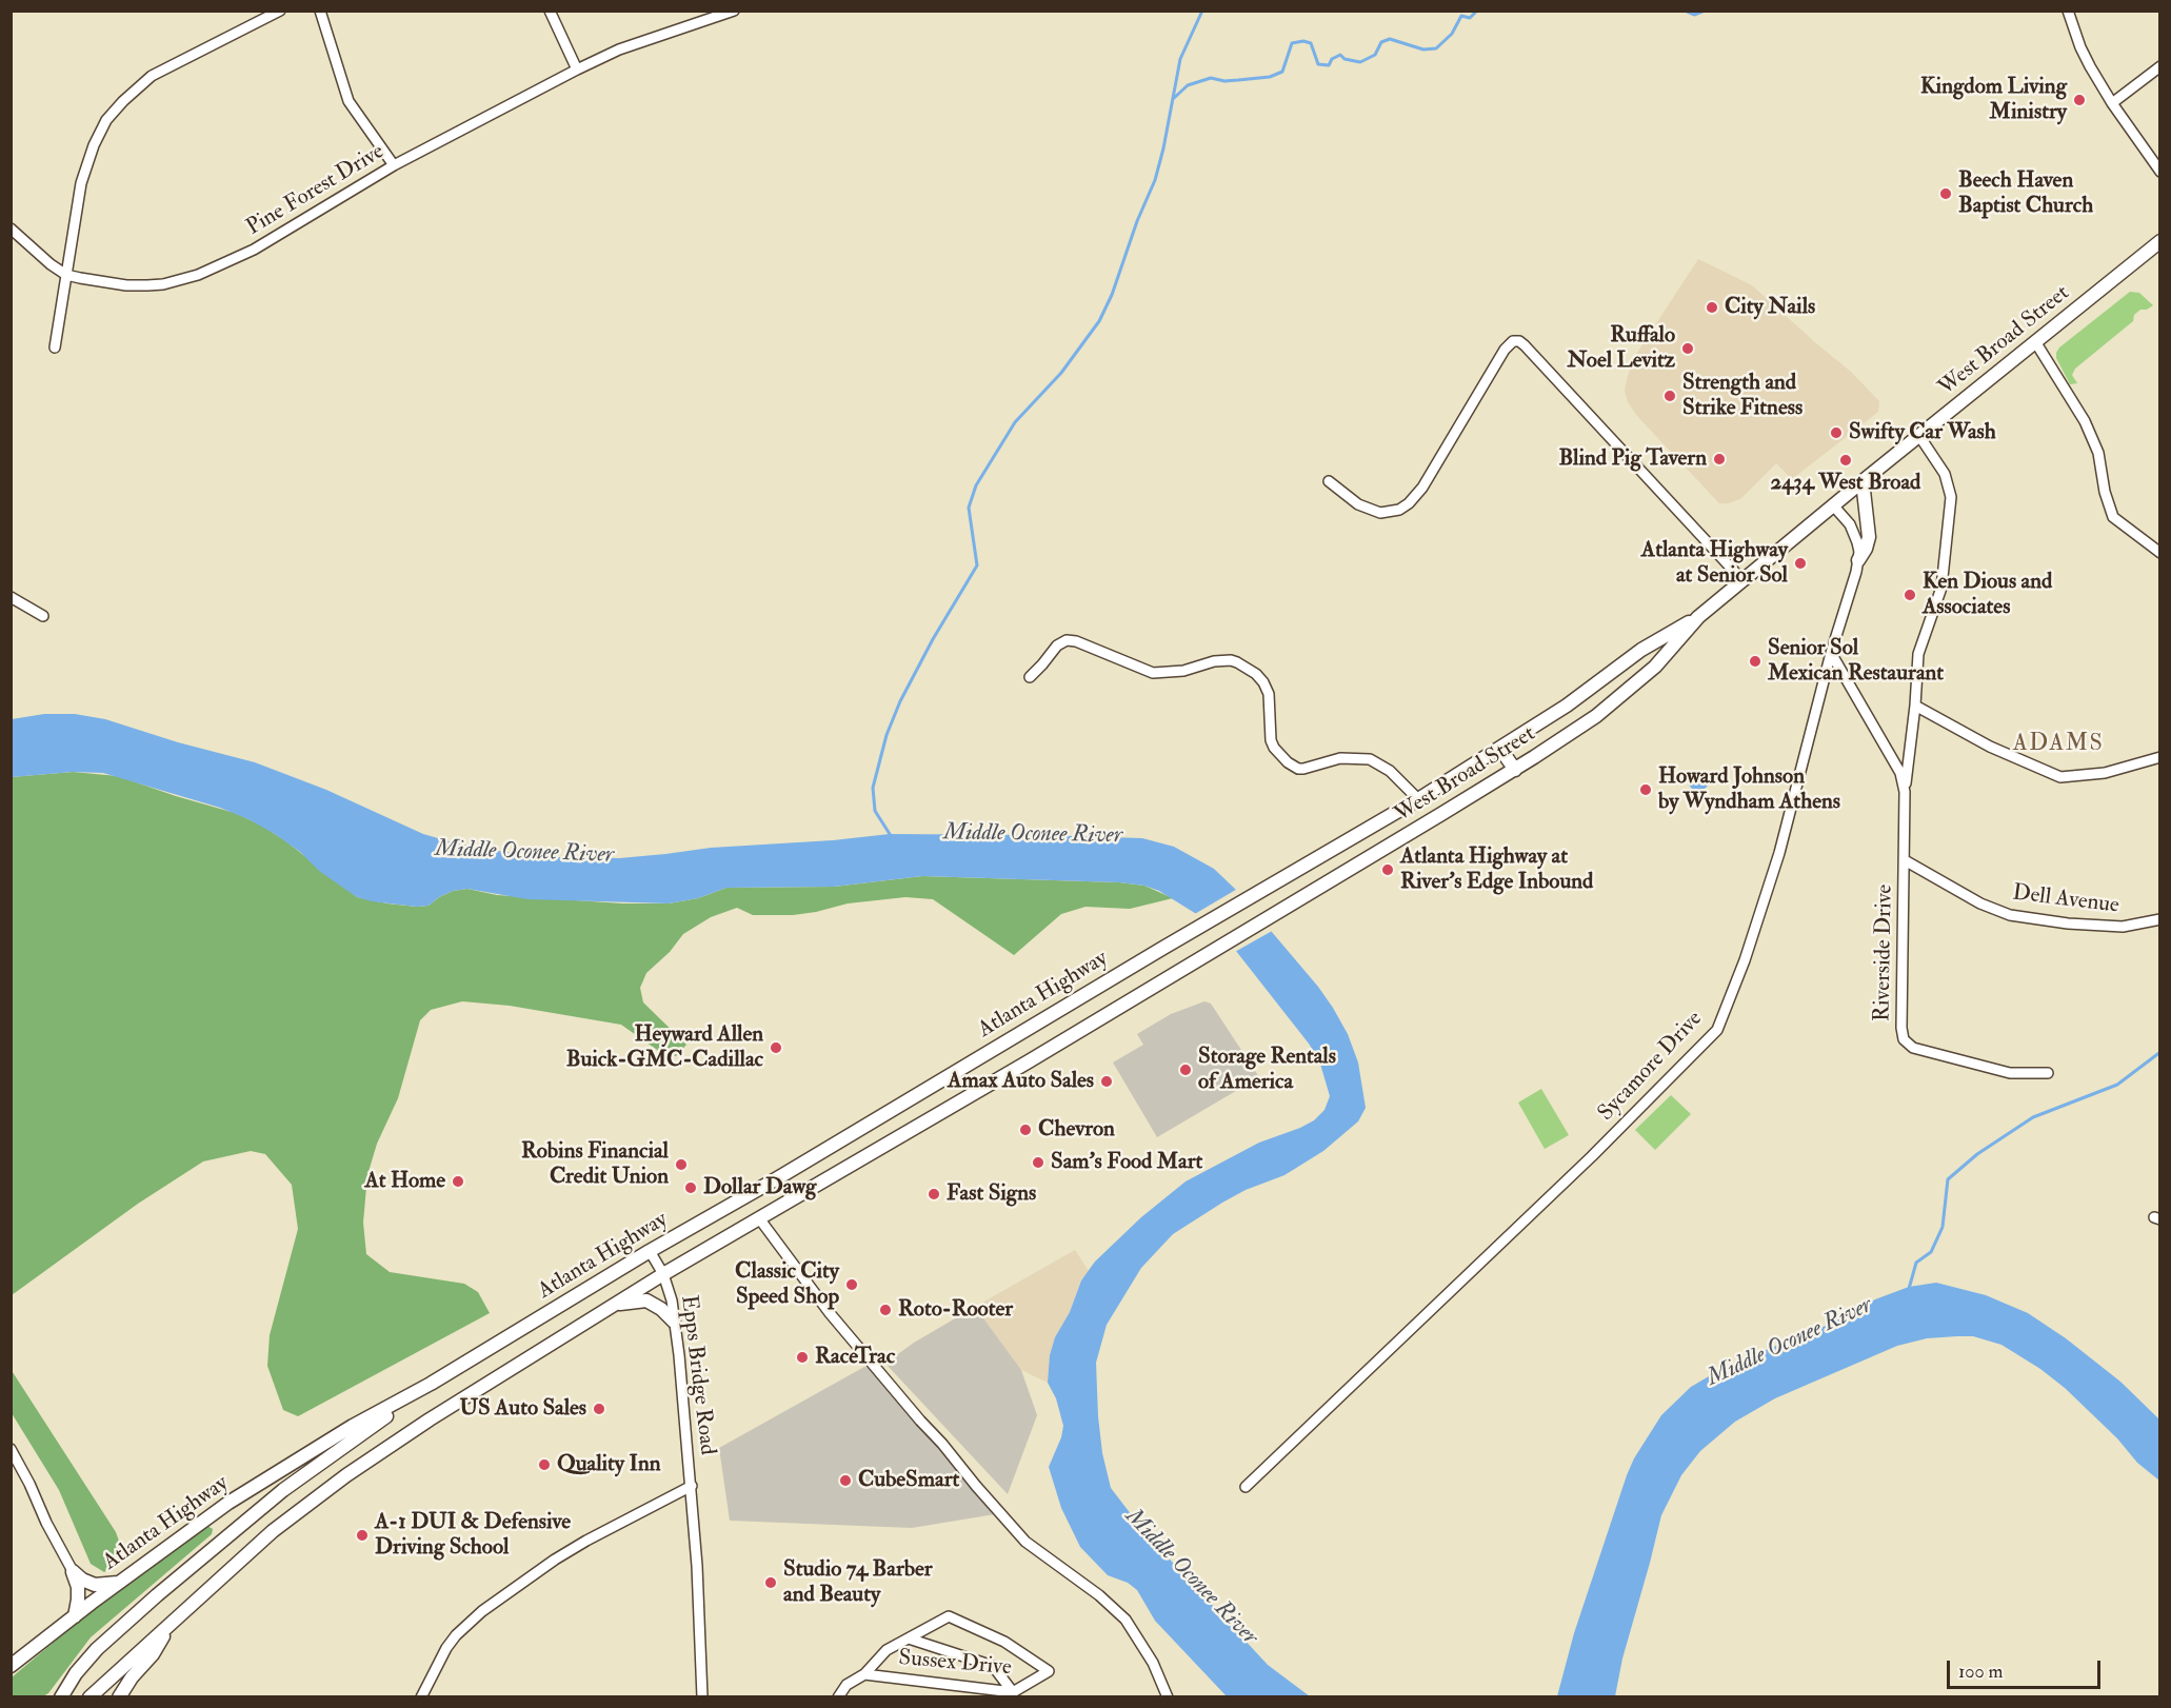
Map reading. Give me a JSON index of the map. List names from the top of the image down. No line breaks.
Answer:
{"streets":{"main road":["West Broad Street","Atlanta Highway"],"street":["Pine Forest Drive","Dell Avenue","Riverside Drive","Sycamore Drive","Epps Bridge Road","Sussex Drive"]},"crossings":[["West Broad Street","Riverside Drive"],["West Broad Street","Atlanta Highway"],["Dell Avenue","Riverside Drive"],["Riverside Drive","Sycamore Drive"],["Atlanta Highway","Epps Bridge Road"]],"districts":["ADAMS"],"water":["Middle Oconee River"],"places":["Kingdom Living Ministry","Beech Haven Baptist Church","City Nails","Ruffalo Noel Levitz","Strength and Strike Fitness","Swifty Car Wash","Blind Pig Tavern","2434 West Broad","Atlanta Highway at Senior Sol","Ken Dious and Associates","Senior Sol Mexican Restaurant","Howard Johnson by Wyndham Athens","Atlanta Highway at River's Edge Inbound","Heyward Allen Buick-GMC-Cadillac","Storage Rentals of America","Amax Auto Sales","Chevron","Sam's Food Mart","Robins Financial Credit Union","At Home","Dollar Dawg","Fast Signs","Classic City Speed Shop","Roto-Rooter","RaceTrac","US Auto Sales","Quality Inn","CubeSmart","A-1 DUI & Defensive Driving School","Studio 74 Barber and Beauty"],"scale_bar":"100 m"}
